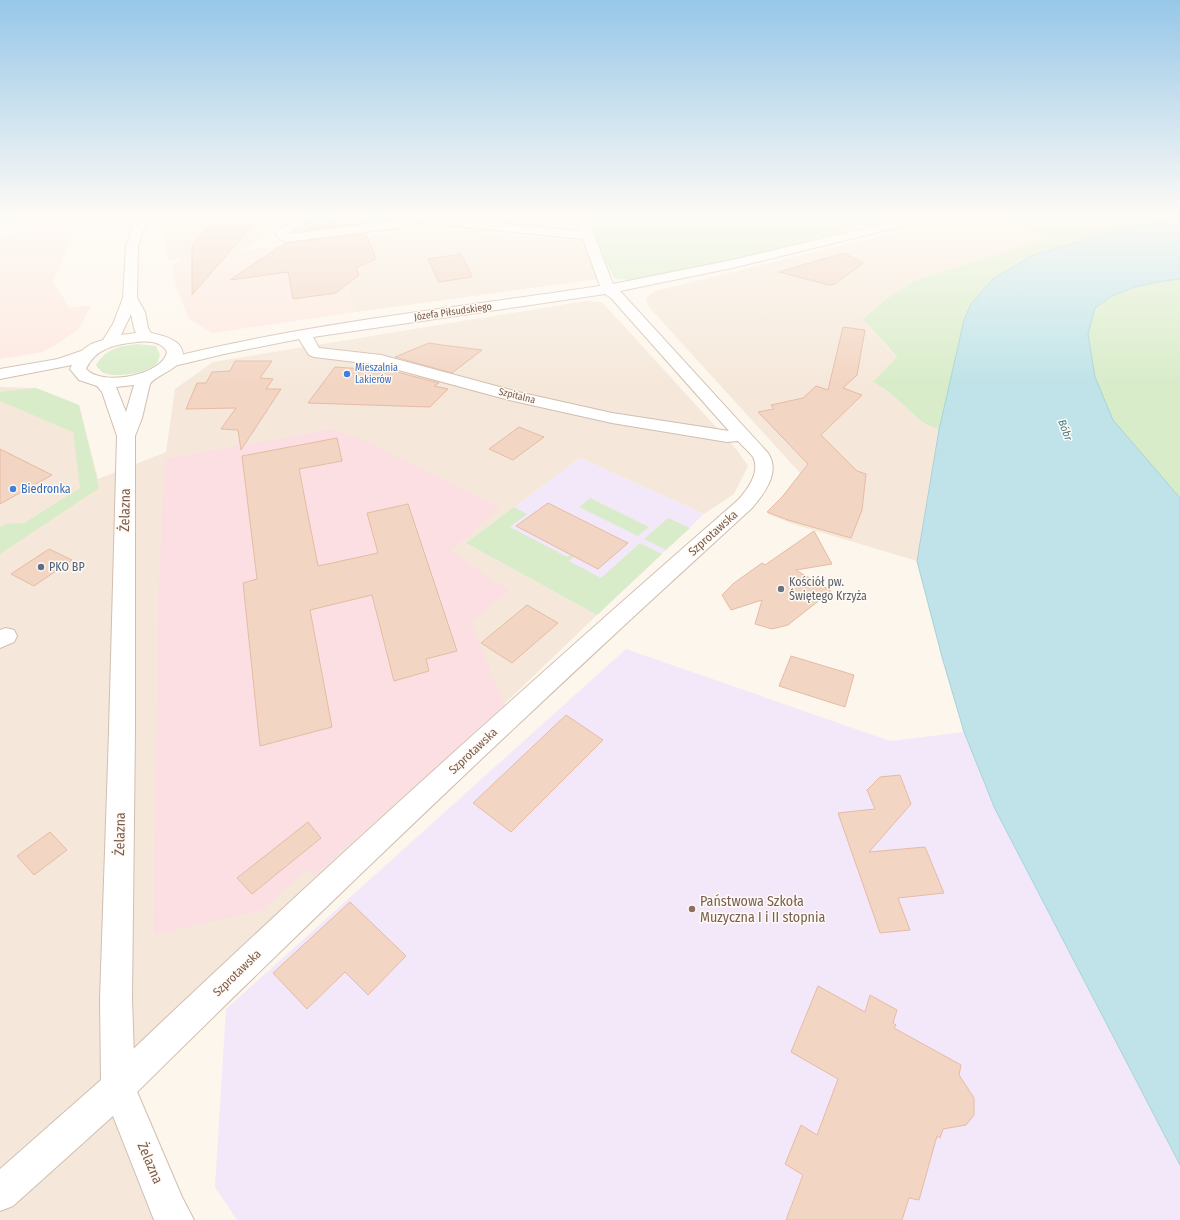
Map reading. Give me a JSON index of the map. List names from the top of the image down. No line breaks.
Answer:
{"streets":{"street":["Józefa Piłsudskiego","Szpitalna","Żelazna","Szprotawska"]},"crossings":[["Józefa Piłsudskiego","Szpitalna"],["Józefa Piłsudskiego","Szprotawska"],["Szpitalna","Szprotawska"],["Żelazna","Szprotawska"]],"water":["Bóbr"],"places":["Mieszalnia Lakierów","Biedronka","PKO BP","Kościół pw. Świętego Krzyża","Państwowa Szkoła Muzyczna I i II stopnia"]}
